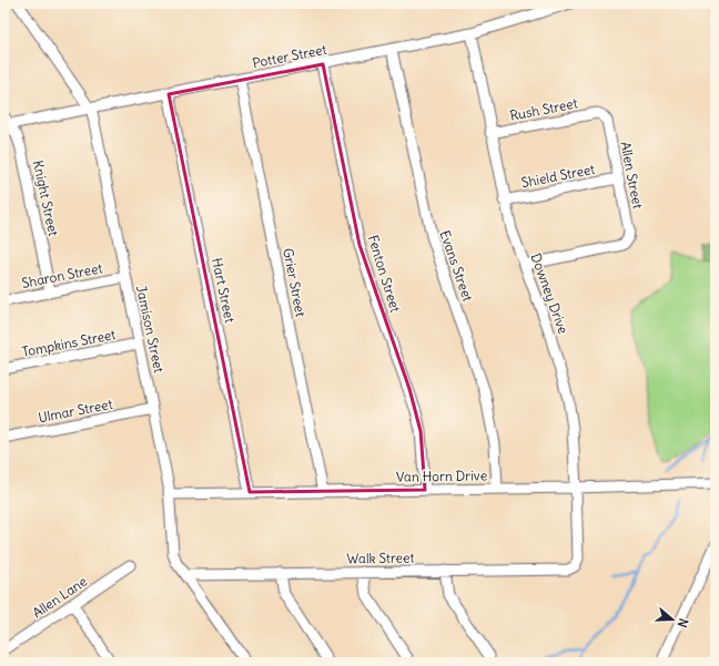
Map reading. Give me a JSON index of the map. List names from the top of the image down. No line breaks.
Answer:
{"streets":{"street":["Potter Street","Rush Street","Allen Street","Shield Street","Knight Street","Evans Street","Fenton Street","Sharon Street","Grier Street","Hart Street","Downey Drive","Jamison Street","Tompkins Street","Ulmar Street","Van Horn Drive","Walk Street","Allen Lane"]},"crossings":[["Potter Street","Knight Street"],["Potter Street","Evans Street"],["Potter Street","Fenton Street"],["Potter Street","Grier Street"],["Potter Street","Hart Street"],["Potter Street","Downey Drive"],["Potter Street","Jamison Street"],["Rush Street","Allen Street"],["Rush Street","Downey Drive"],["Allen Street","Shield Street"],["Allen Street","Downey Drive"],["Shield Street","Downey Drive"],["Knight Street","Sharon Street"],["Evans Street","Van Horn Drive"],["Fenton Street","Van Horn Drive"],["Sharon Street","Jamison Street"],["Grier Street","Van Horn Drive"],["Hart Street","Van Horn Drive"],["Downey Drive","Van Horn Drive"],["Downey Drive","Walk Street"],["Jamison Street","Tompkins Street"],["Jamison Street","Ulmar Street"],["Jamison Street","Van Horn Drive"],["Jamison Street","Walk Street"]],"north":"right"}
